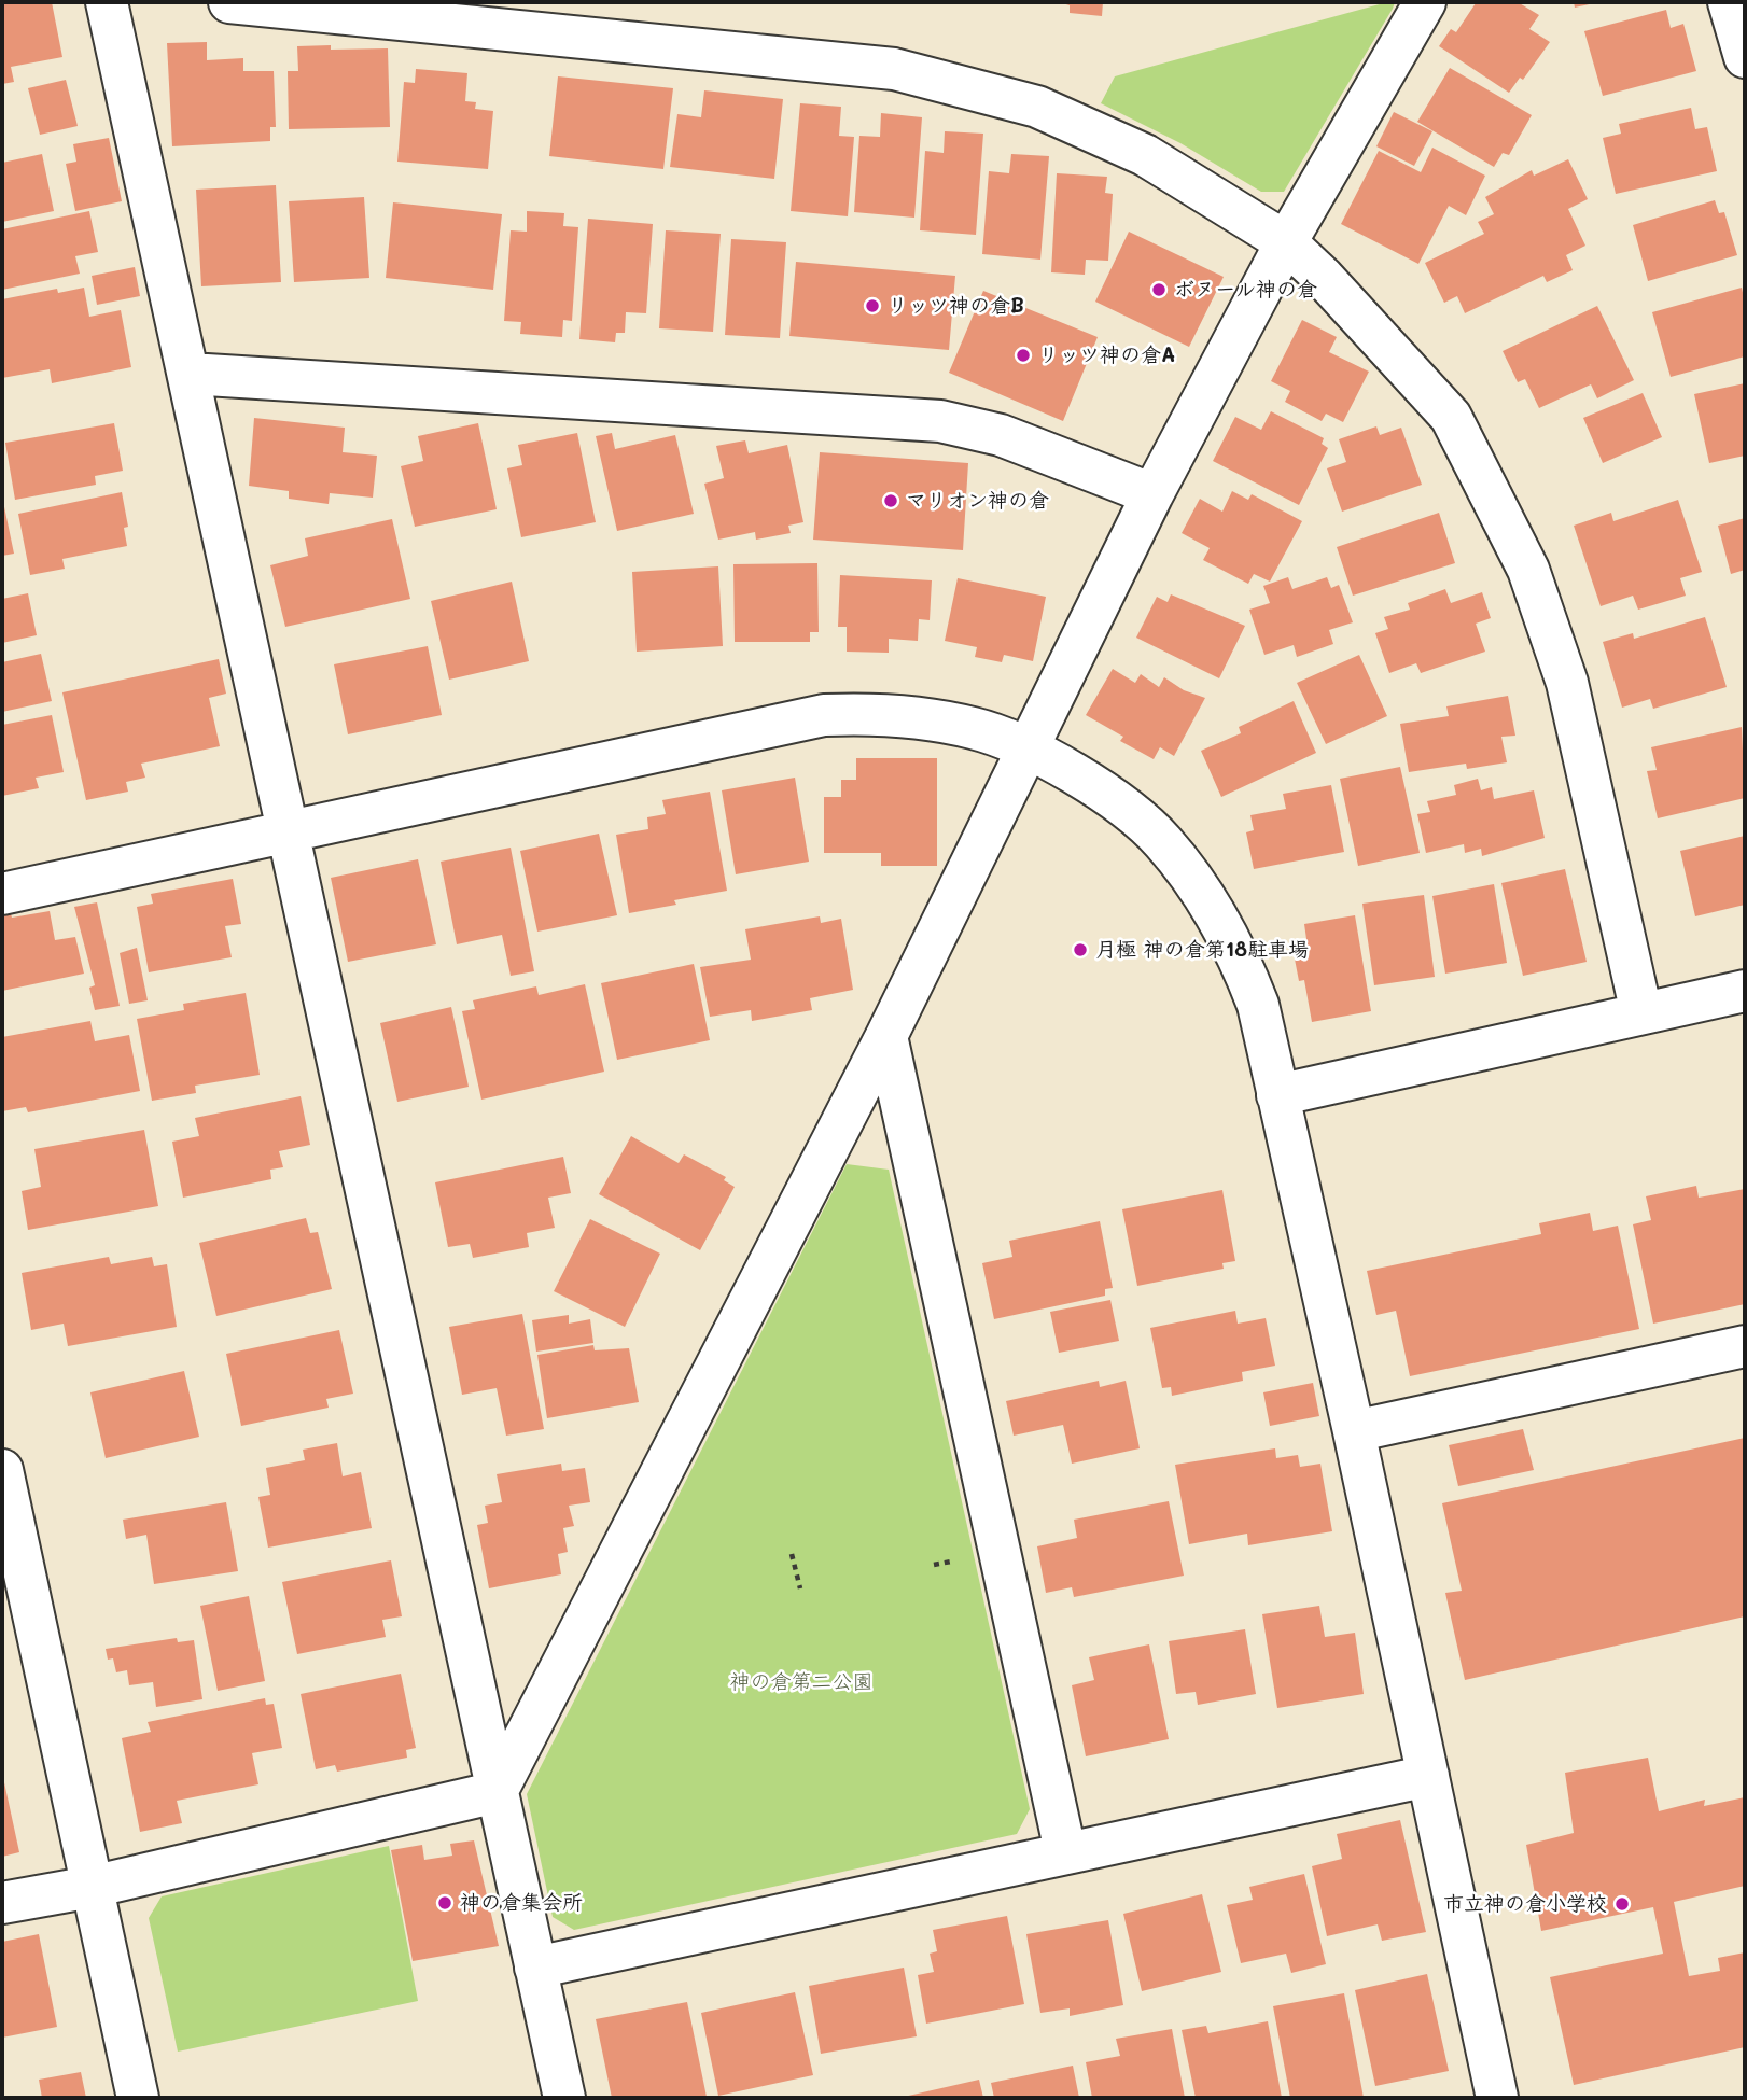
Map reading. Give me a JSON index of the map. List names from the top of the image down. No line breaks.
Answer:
{"parks":["神の倉第二公園"],"places":["ボヌール神の倉","リッツ神の倉B","リッツ神の倉A","マリオン神の倉","月極 神の倉第18駐車場","神の倉集会所","市立神の倉小学校"]}
